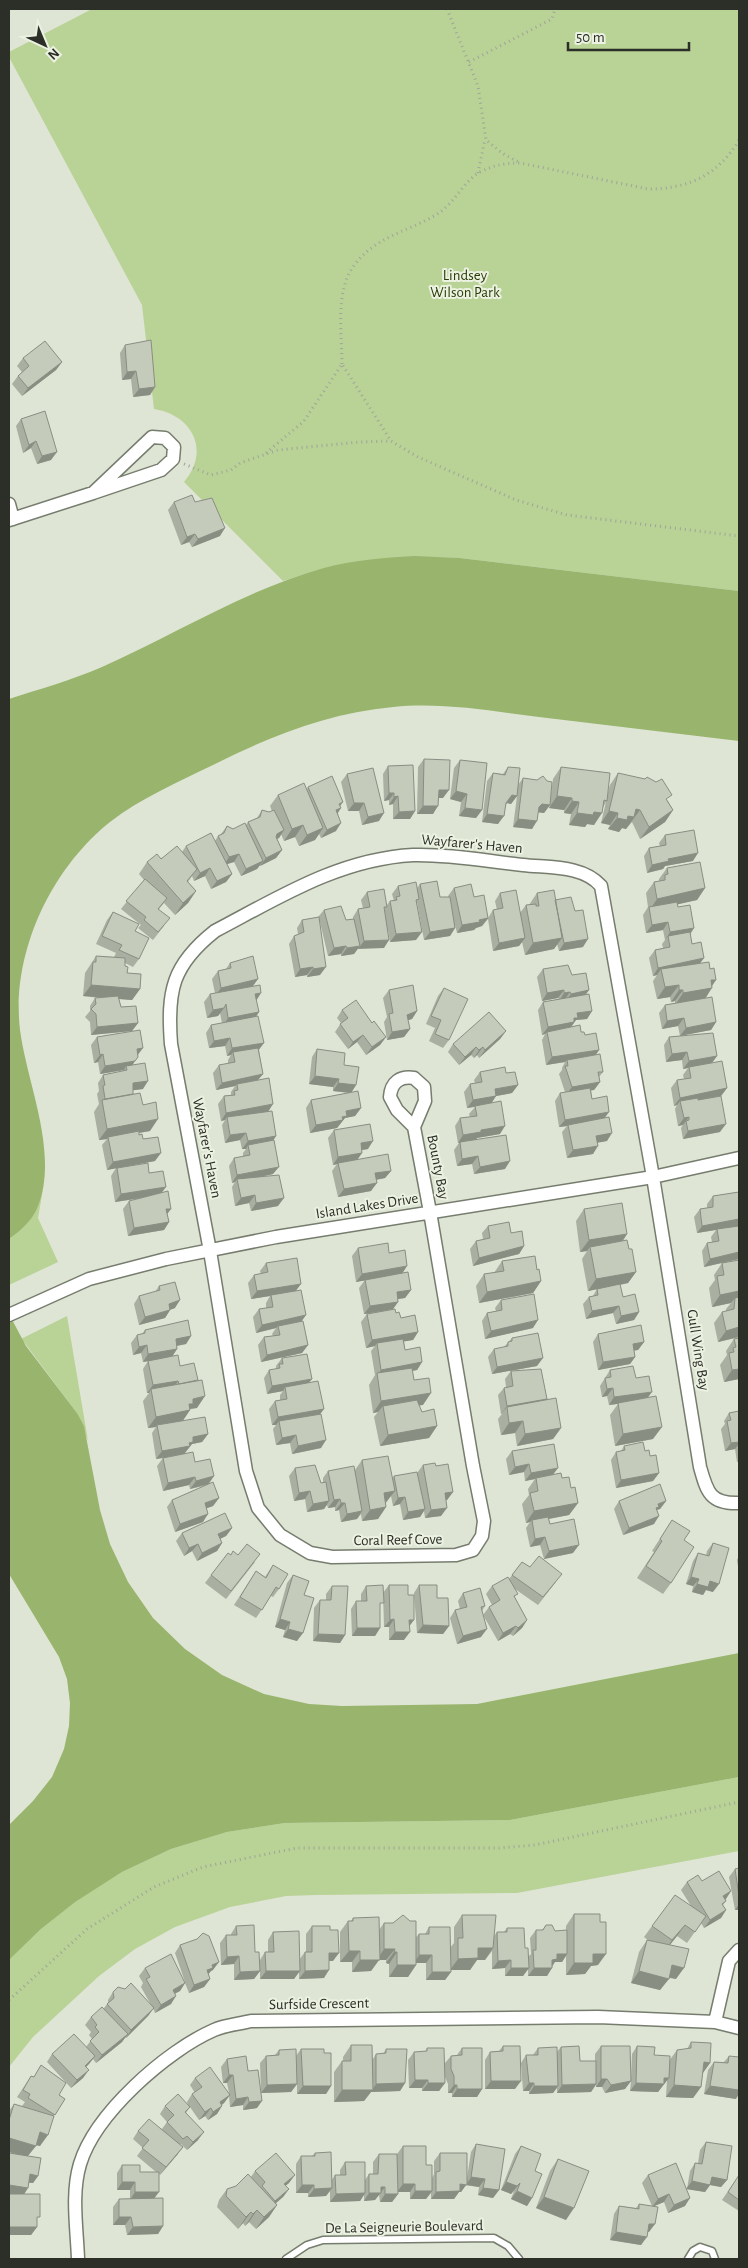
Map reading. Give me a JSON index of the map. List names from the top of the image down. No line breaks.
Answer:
{"streets":{"street":["Wayfarer's Haven","Bounty Bay","Island Lakes Drive","Gull Wing Bay","Coral Reef Cove","Surfside Crescent"],"lane":["De La Seigneurie Boulevard"]},"crossings":[["Wayfarer's Haven","Island Lakes Drive"],["Wayfarer's Haven","Gull Wing Bay"],["Wayfarer's Haven","Coral Reef Cove"],["Bounty Bay","Island Lakes Drive"],["Bounty Bay","Coral Reef Cove"],["Island Lakes Drive","Gull Wing Bay"],["Island Lakes Drive","Coral Reef Cove"]],"parks":["Lindsey Wilson Park"],"scale_bar":"50 m","north":"bottom right"}
